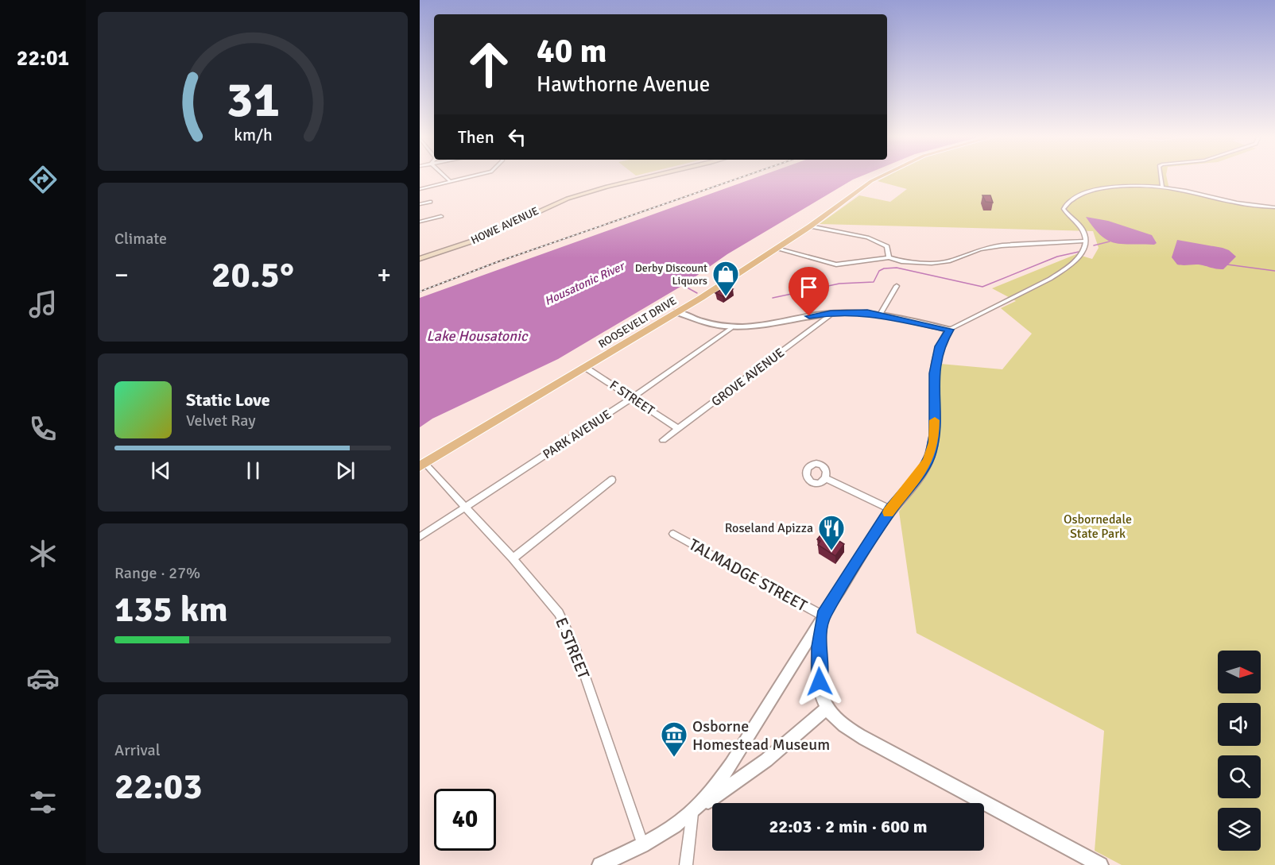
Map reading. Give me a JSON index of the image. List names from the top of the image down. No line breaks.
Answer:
{"streets":{"main road":["HOWE AVENUE","ROOSEVELT DRIVE"],"street":["GROVE AVENUE","F STREET","PARK AVENUE","TALMADGE STREET","E STREET"]},"crossings":[["ROOSEVELT DRIVE","F STREET"],["ROOSEVELT DRIVE","E STREET"],["GROVE AVENUE","F STREET"],["F STREET","PARK AVENUE"],["PARK AVENUE","E STREET"]],"water":["Housatonic River","Lake Housatonic"],"parks":["Osbornedale State Park"],"places":{"shop":["Derby Discount Liquors"],"restaurant":["Roseland Apizza"],"museum":["Osborne Homestead Museum"]},"north":"right","page":{"tabs":"22:01","turn":["40 m","Hawthorne Avenue"],"then":"Then","tile":["Climate",["Range · 27%","135 km"],["Arrival","22:03"]],"heat":["−","20.5°","+"],"song":["Static Love","Velvet Ray"],"limit":"40","trip":"22:03 · 2 min · 600 m","gauge":["31","km/h"]}}
